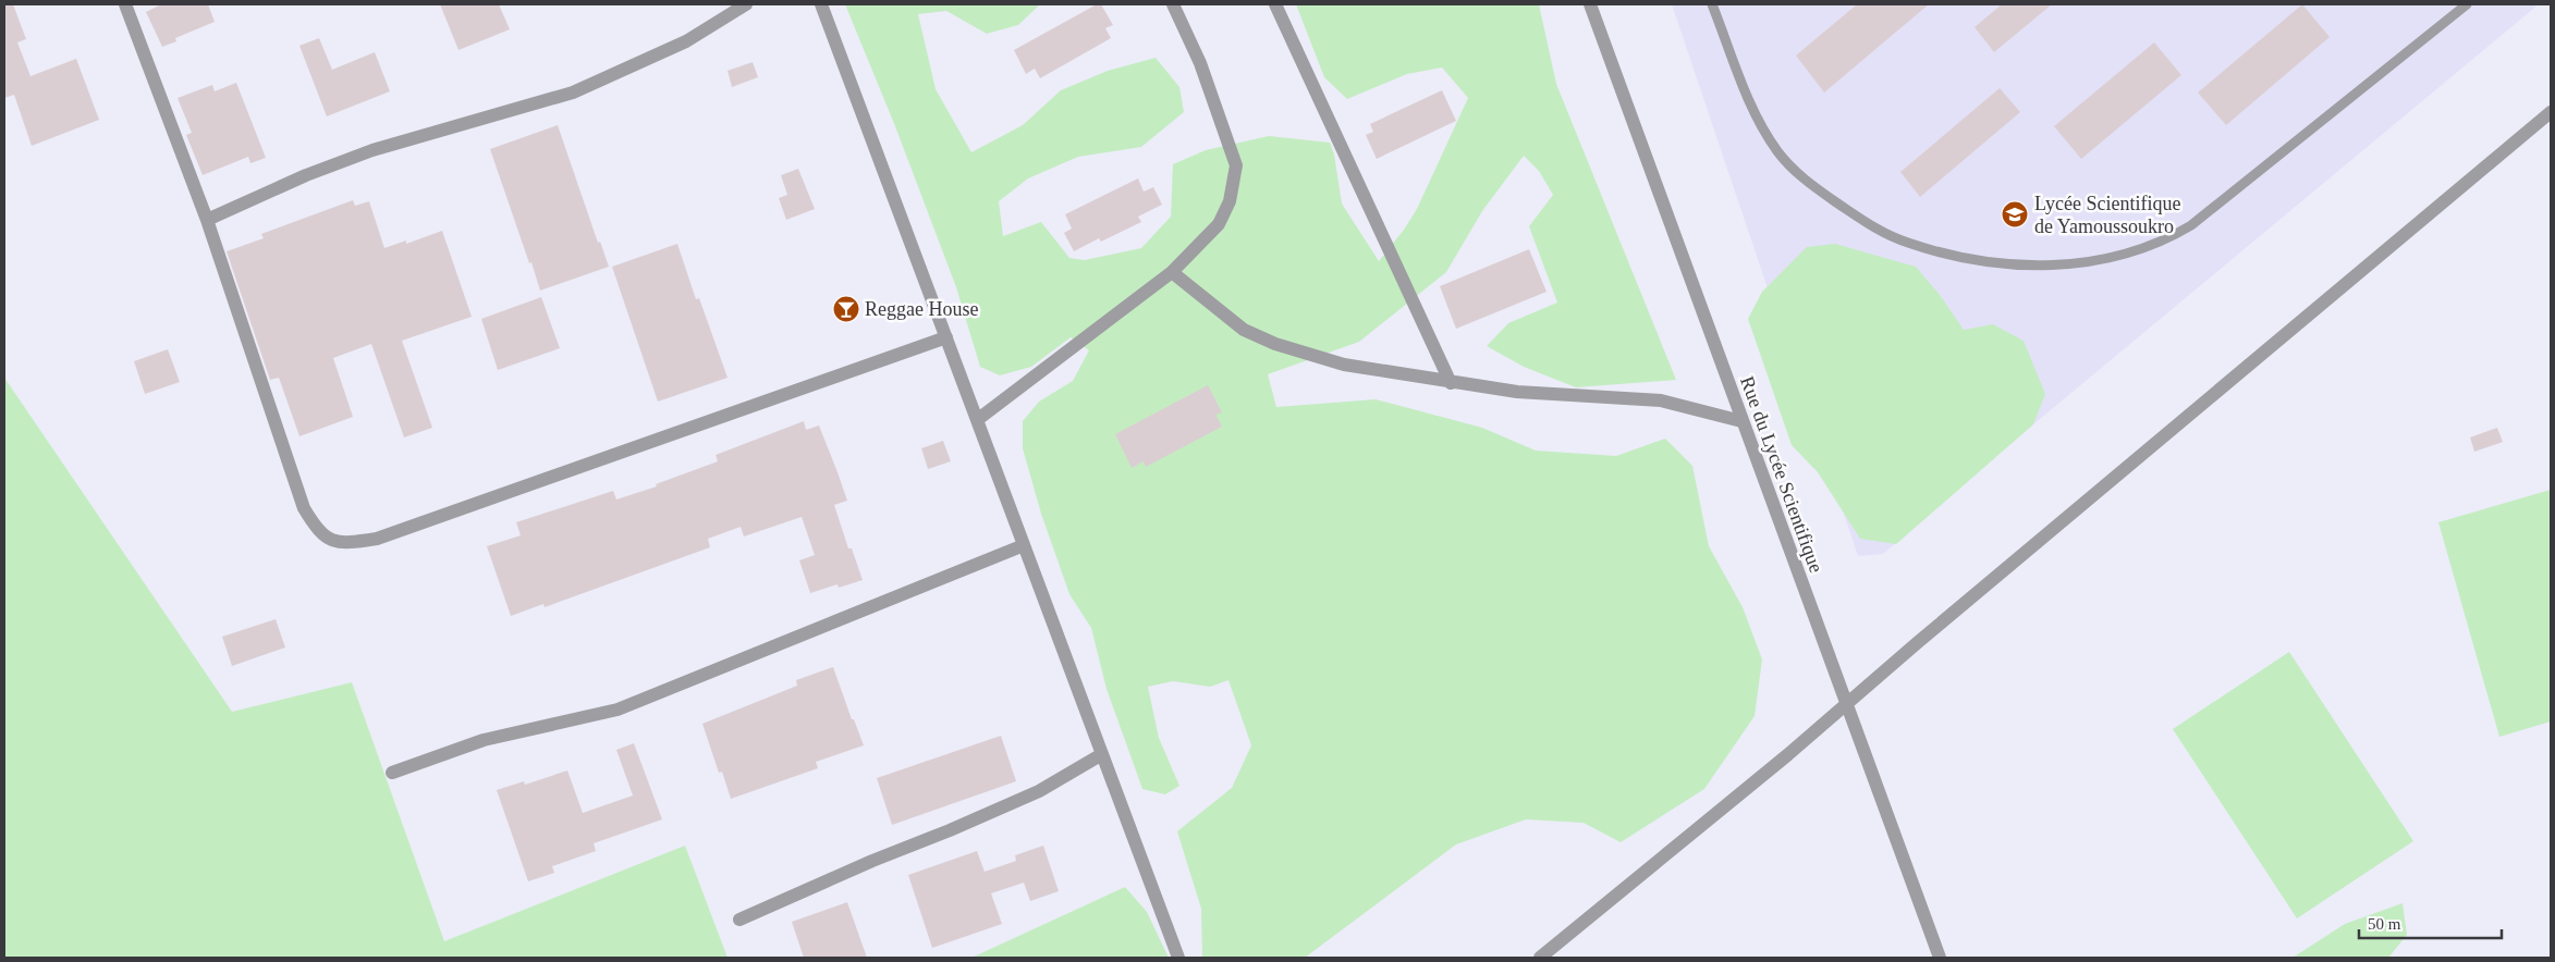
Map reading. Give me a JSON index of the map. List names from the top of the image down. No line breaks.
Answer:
{"streets":{"street":["Rue du Lycée Scientifique"]},"places":{"school or university":["Lycée Scientifique de Yamoussoukro"],"bar":["Reggae House"]},"scale_bar":"50 m"}
